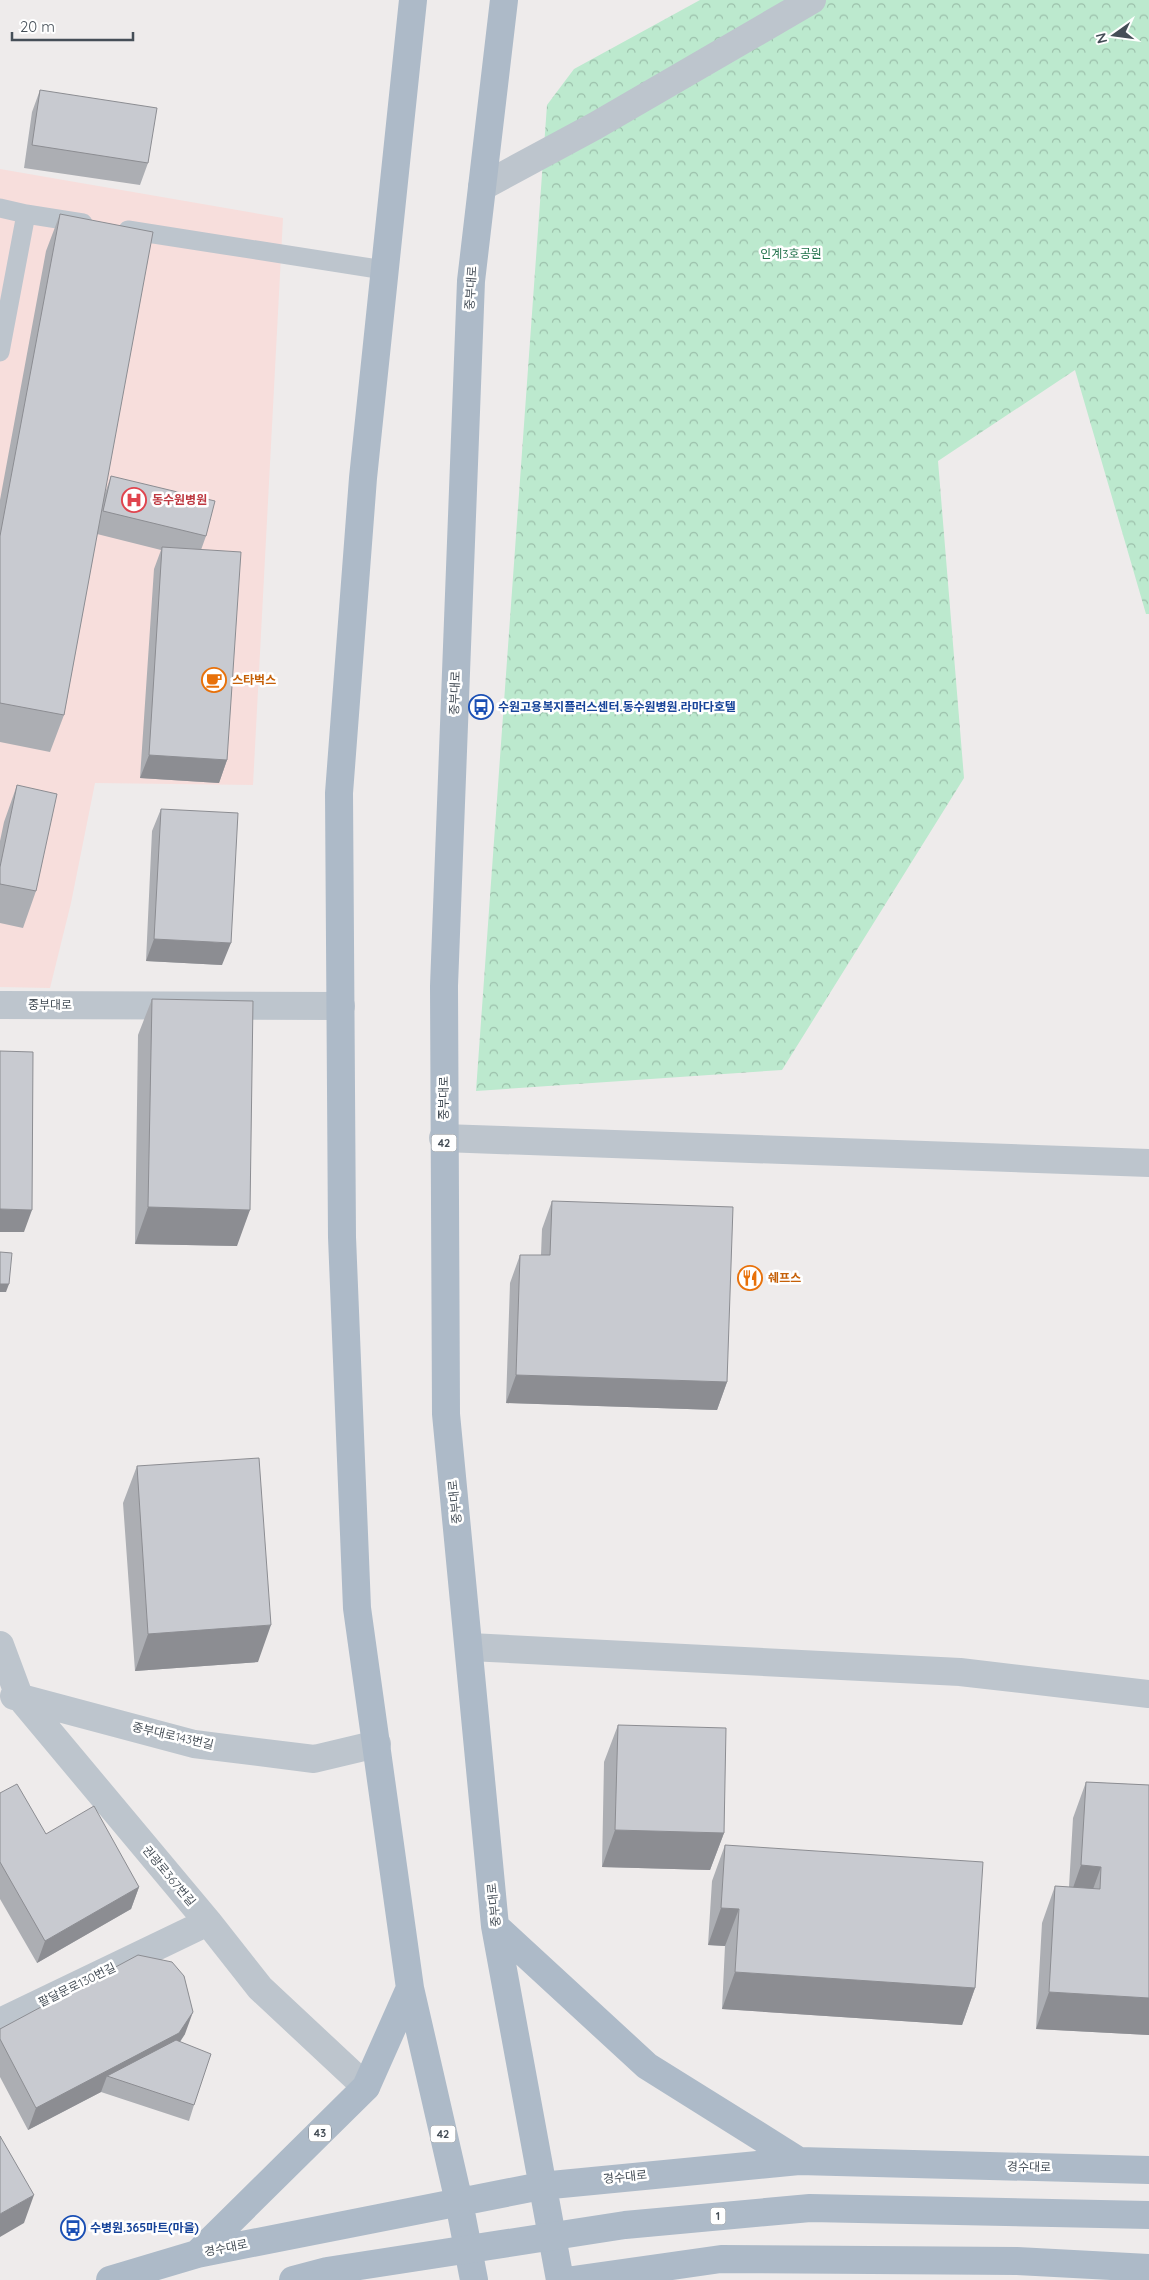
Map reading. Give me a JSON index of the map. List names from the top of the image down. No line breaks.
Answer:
{"streets":{"main road":["중부대로","42","43","경수대로","1"],"street":["중부대로143번길","권광로367번길","팔달문로130번길"]},"crossings":[["중부대로","42"],["중부대로","경수대로"],["42","중부대로143번길"],["42","43"],["42","경수대로"],["중부대로143번길","권광로367번길"],["권광로367번길","팔달문로130번길"],["권광로367번길","43"],["43","경수대로"]],"parks":["인계3호공원"],"places":{"hospital":["동수원병원"],"cafe":["스타벅스"],"bus stop":["수원고용복지플러스센터.동수원병원.라마다호텔","수병원.365마트(마을)"],"restaurant":["쉐프스"]},"scale_bar":"20 m","north":"left"}
